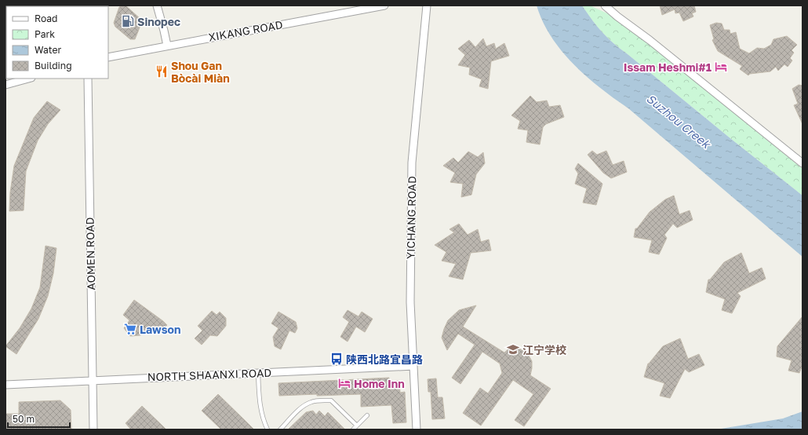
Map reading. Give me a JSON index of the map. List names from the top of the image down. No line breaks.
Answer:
{"streets":{"street":["XIKANG ROAD","YICHANG ROAD","AOMEN ROAD","NORTH SHAANXI ROAD"]},"crossings":[["YICHANG ROAD","NORTH SHAANXI ROAD"],["AOMEN ROAD","NORTH SHAANXI ROAD"]],"water":["Suzhou Creek"],"places":{"fuel station":["Sinopec"],"hotel":["Issam Heshmi#1","Home Inn"],"restaurant":["Shou Gan Bòcài Miàn"],"supermarket":["Lawson"],"school or university":["江宁学校"],"bus stop":["陕西北路宜昌路"]},"legend":["Road","Park","Water","Building"],"scale_bar":"50 m"}
